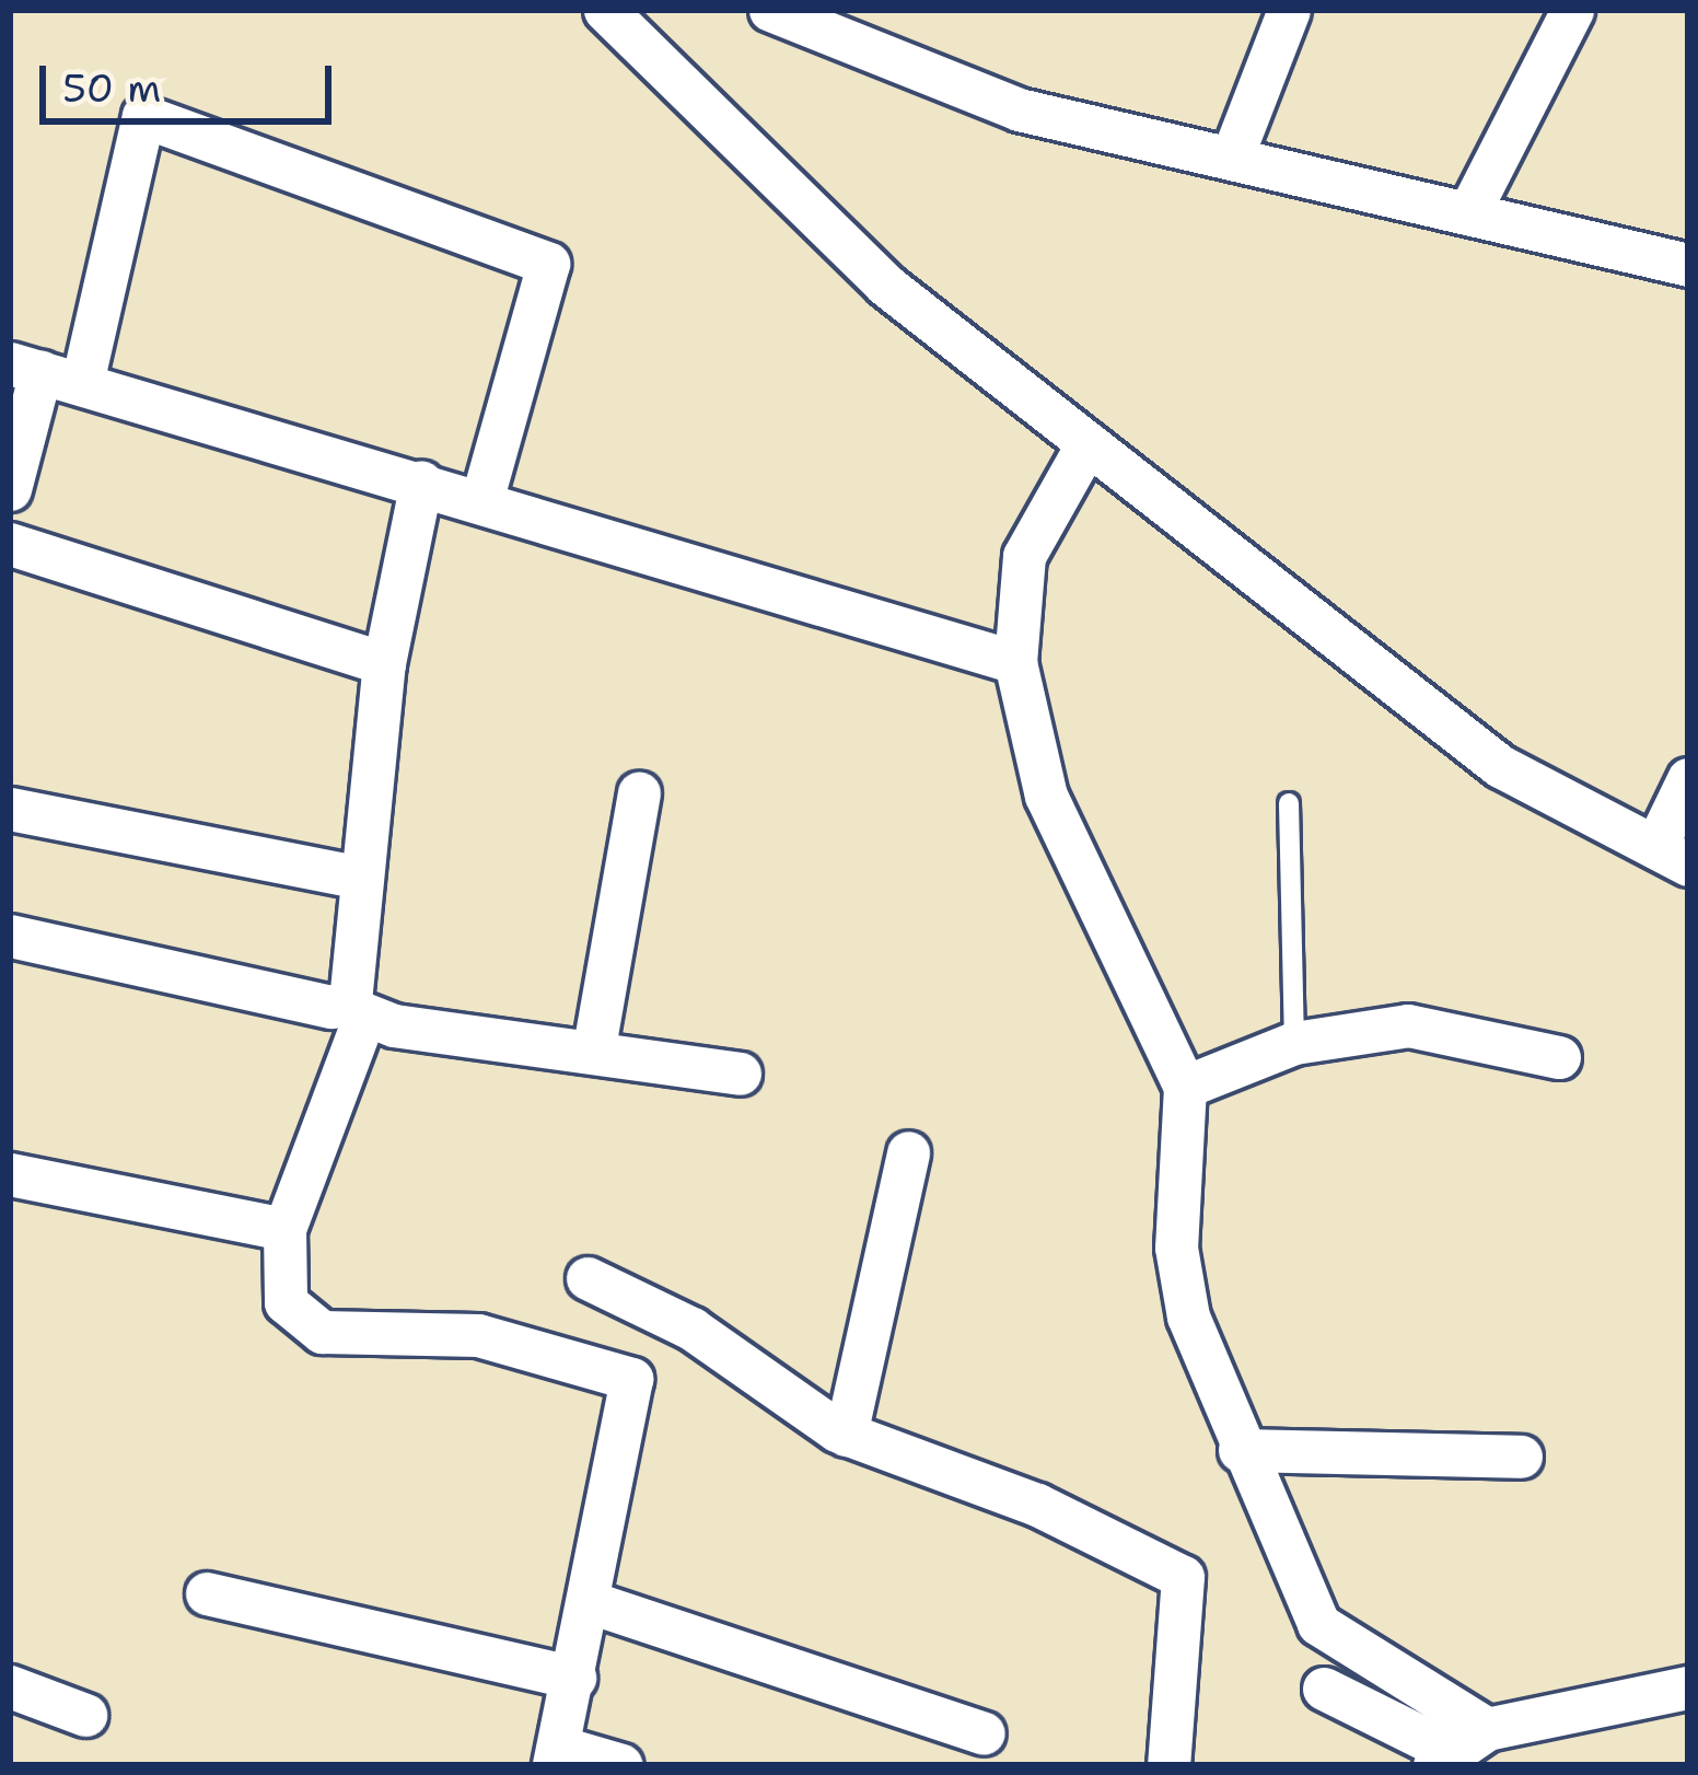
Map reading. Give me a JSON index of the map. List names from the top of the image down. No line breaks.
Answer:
{"scale_bar":"50 m"}
